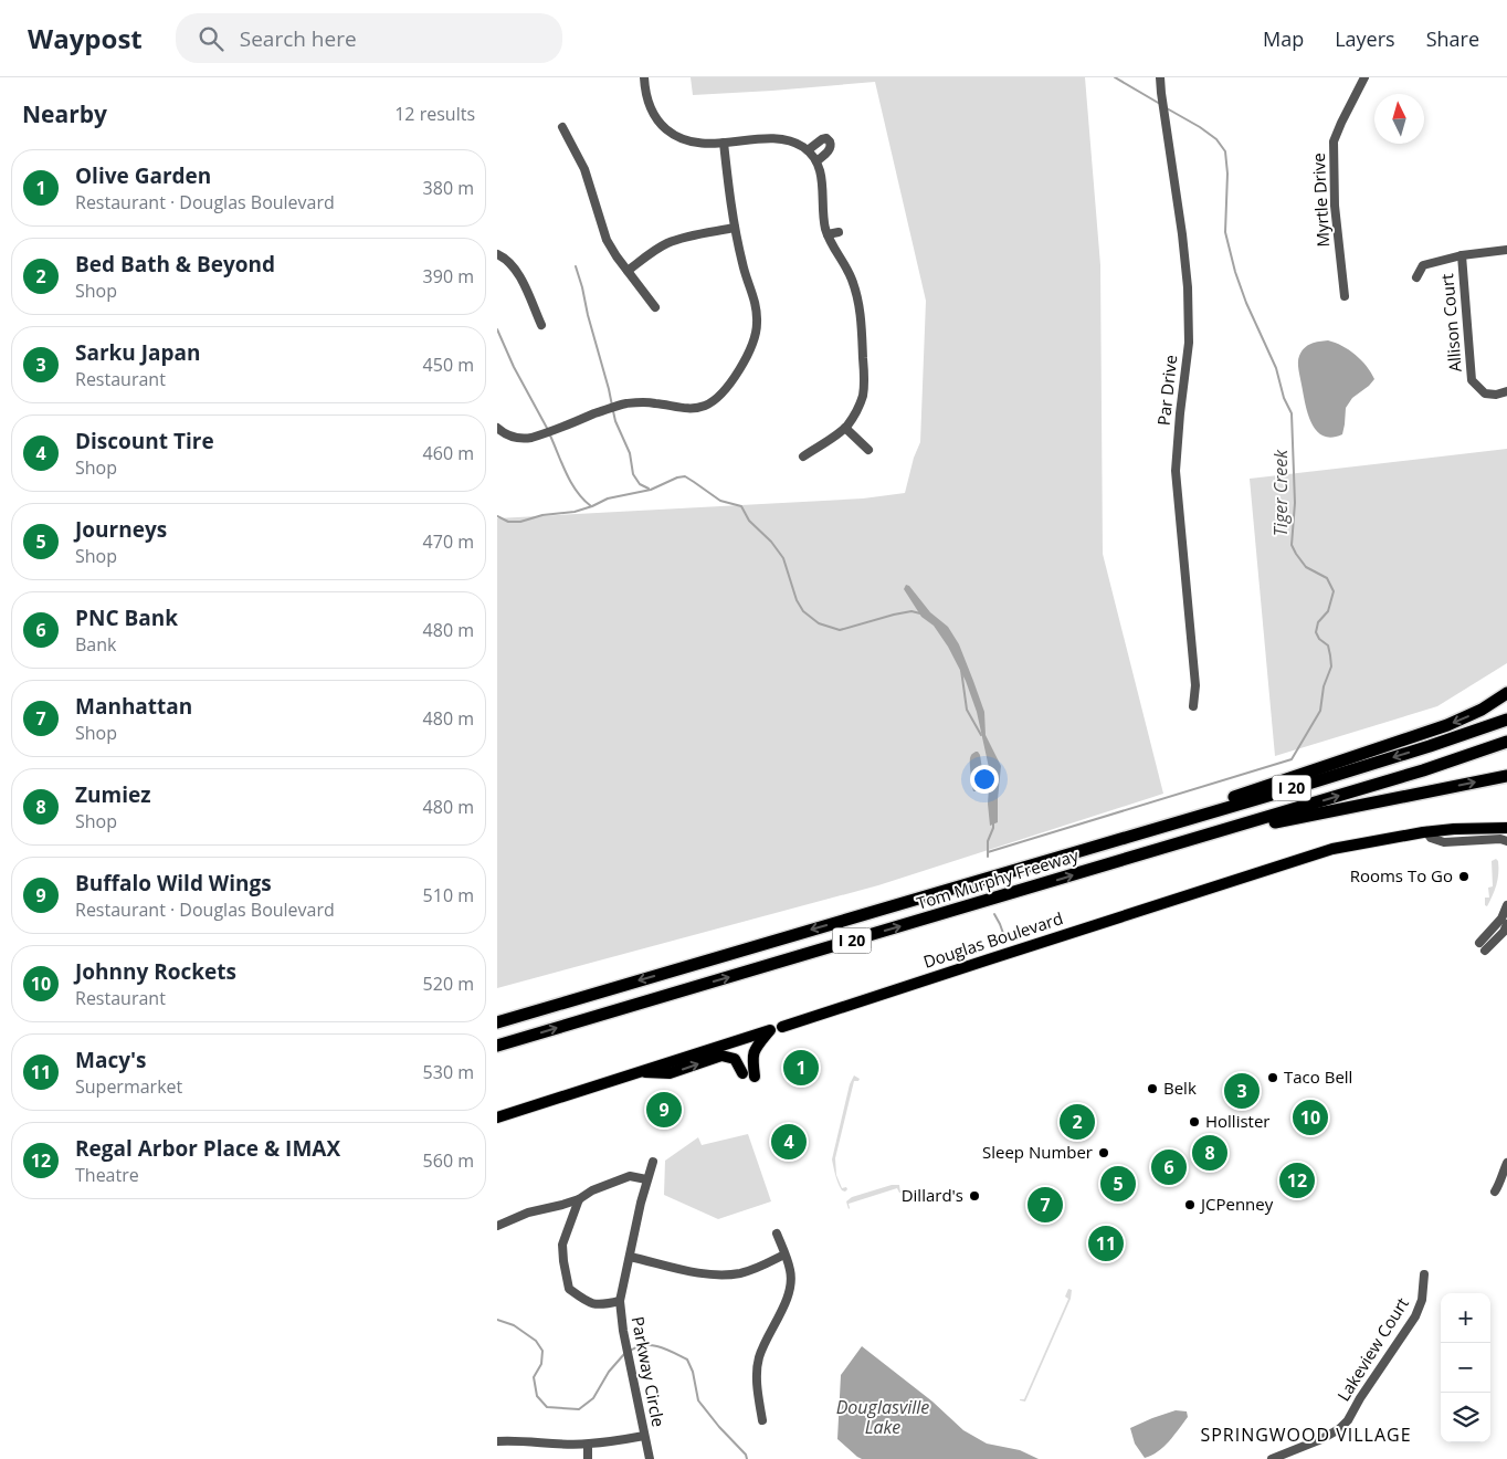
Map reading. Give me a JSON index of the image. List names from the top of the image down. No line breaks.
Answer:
{"streets":{"highway":["I 20","Tom Murphy Freeway"],"main road":["Douglas Boulevard"],"street":["Myrtle Drive","Allison Court","Par Drive","Lakeview Court","Parkway Circle"]},"districts":["SPRINGWOOD VILLAGE"],"water":["Tiger Creek","Douglasville Lake"],"places":["Rooms To Go","Taco Bell","Belk","Hollister","Sleep Number","Dillard's","JCPenney"],"north":"top","page":{"header":"Waypost","search":"Search here","nav":["Map","Layers","Share"],"heading":["Nearby","12 results"],"list":[{"mark":"1","name":"Olive Garden","note":"Restaurant · Douglas Boulevard","value":"380 m"},{"mark":"2","name":"Bed Bath & Beyond","note":"Shop","value":"390 m"},{"mark":"3","name":"Sarku Japan","note":"Restaurant","value":"450 m"},{"mark":"4","name":"Discount Tire","note":"Shop","value":"460 m"},{"mark":"5","name":"Journeys","note":"Shop","value":"470 m"},{"mark":"6","name":"PNC Bank","note":"Bank","value":"480 m"},{"mark":"7","name":"Manhattan","note":"Shop","value":"480 m"},{"mark":"8","name":"Zumiez","note":"Shop","value":"480 m"},{"mark":"9","name":"Buffalo Wild Wings","note":"Restaurant · Douglas Boulevard","value":"510 m"},{"mark":"10","name":"Johnny Rockets","note":"Restaurant","value":"520 m"},{"mark":"11","name":"Macy's","note":"Supermarket","value":"530 m"},{"mark":"12","name":"Regal Arbor Place & IMAX","note":"Theatre","value":"560 m"}],"pins":["1","3","9","10","2","4","8","6","12","5","7","11"],"map_buttons":["+","−"]}}
